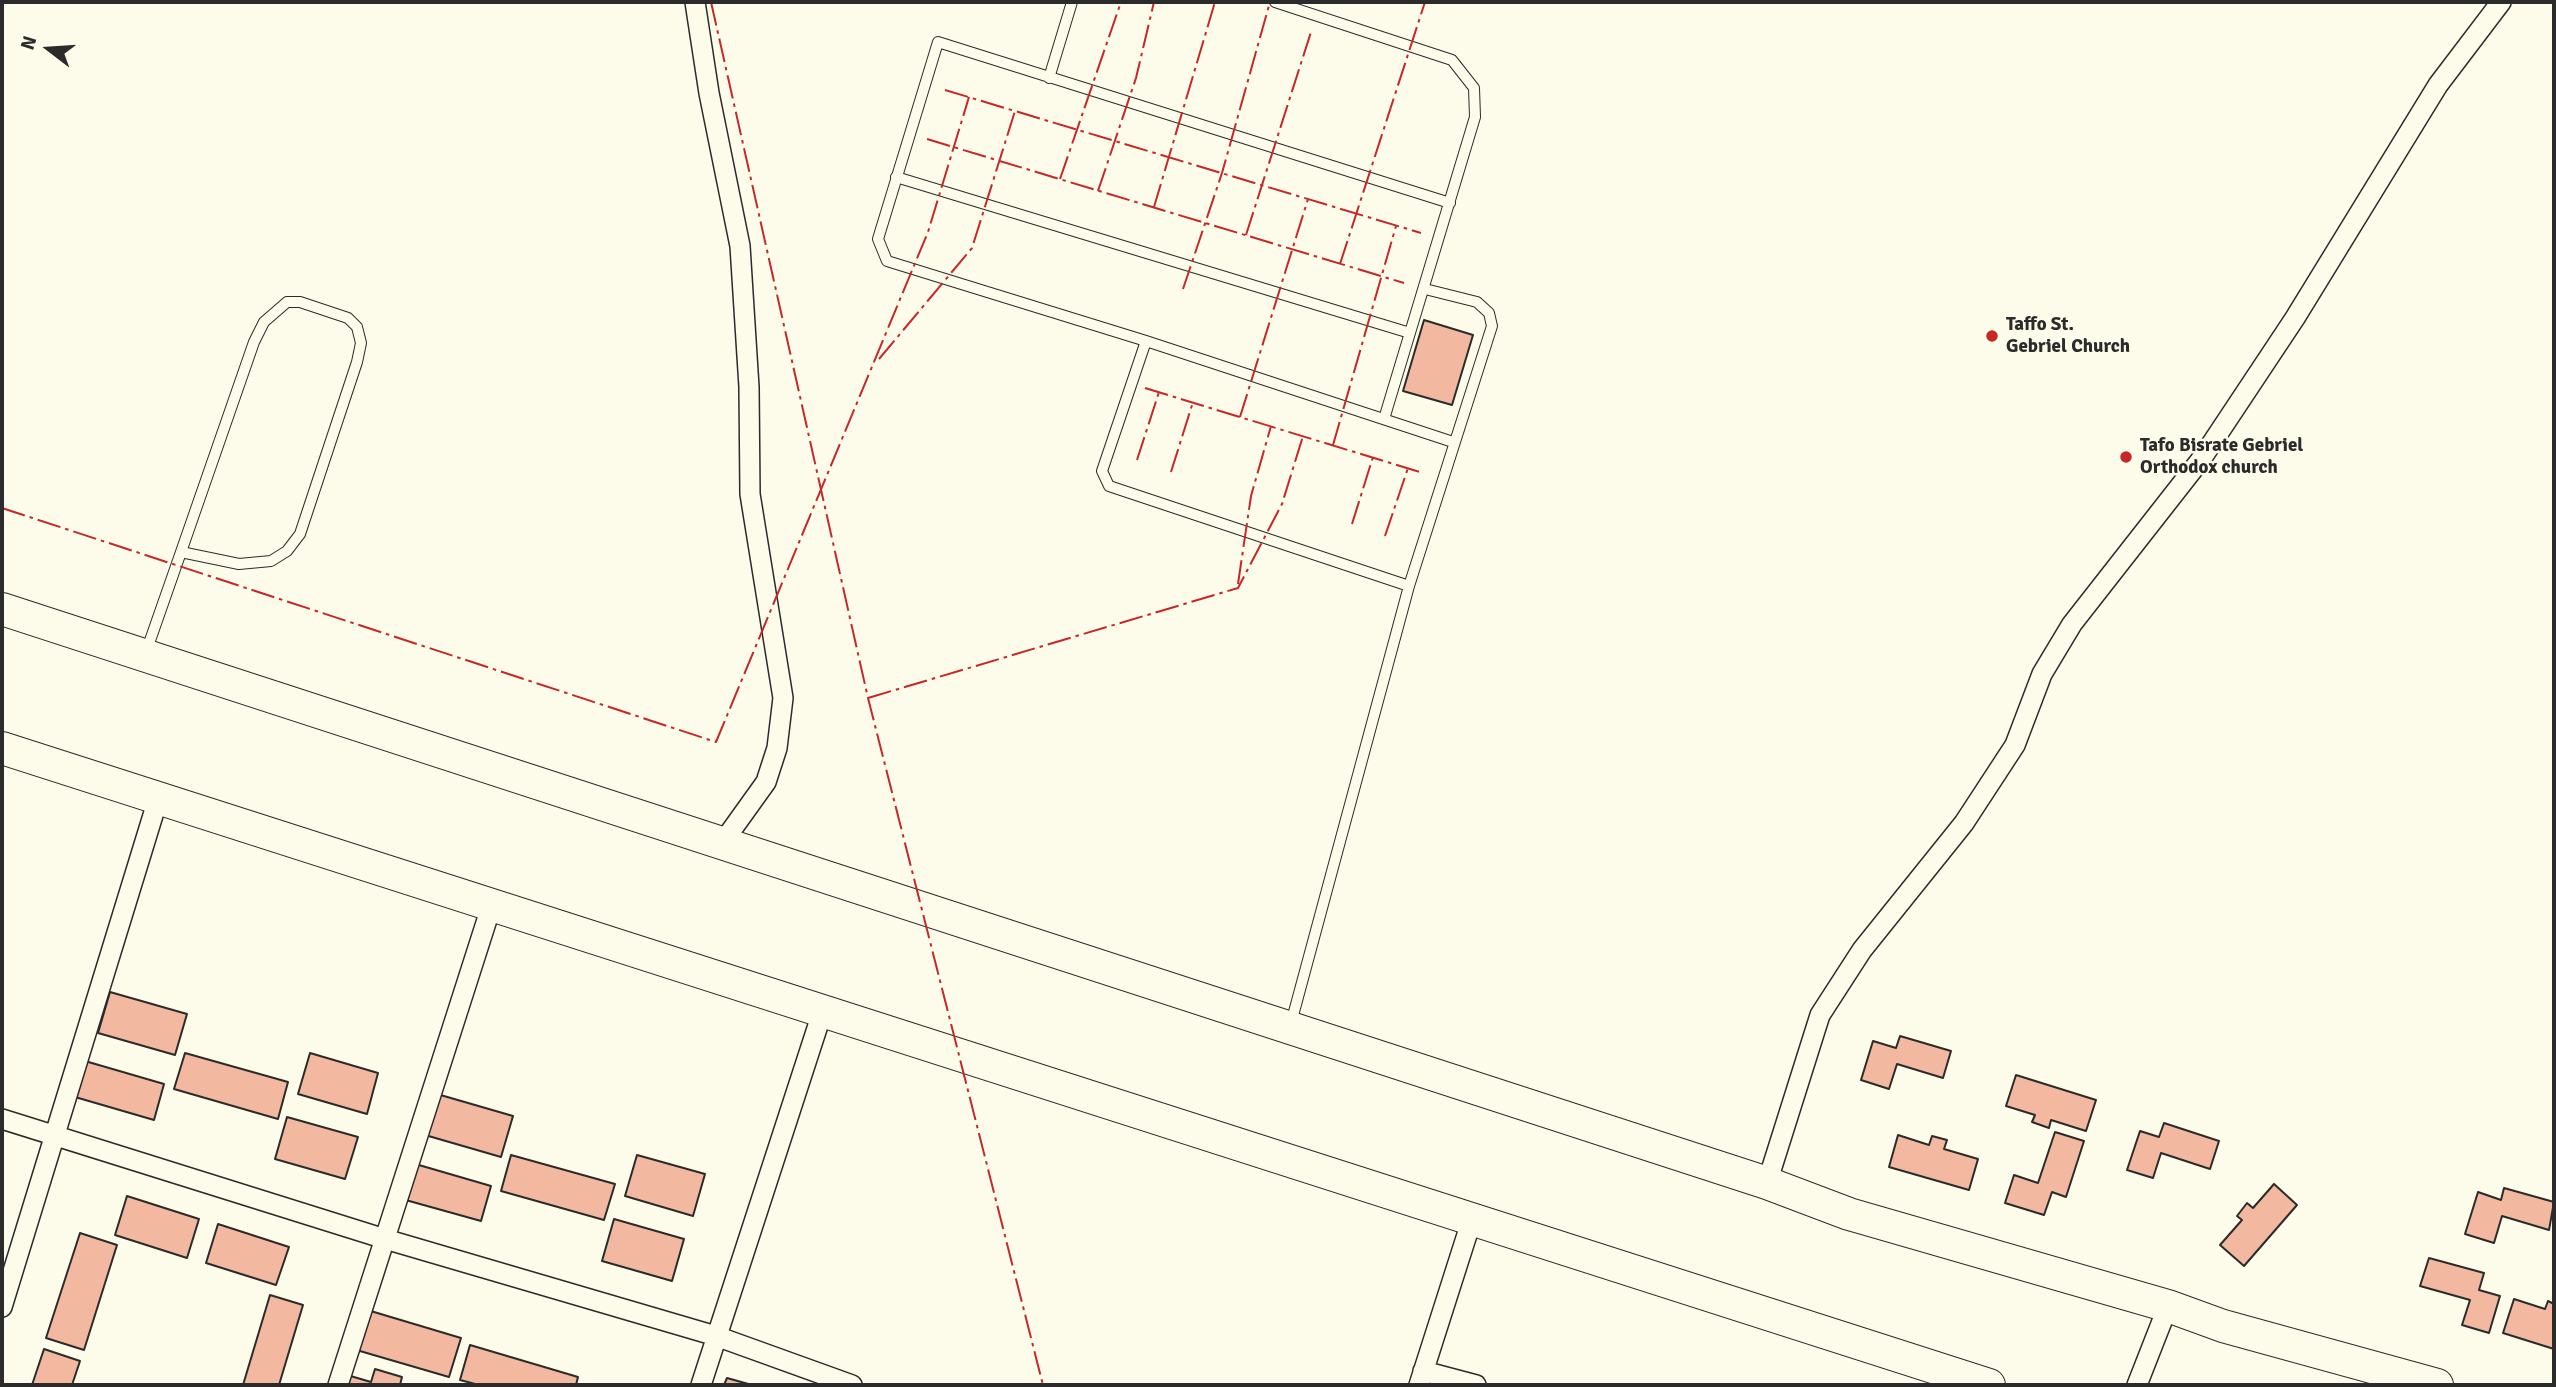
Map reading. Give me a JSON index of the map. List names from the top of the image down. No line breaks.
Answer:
{"places":["Taffo St. Gebriel Church","Tafo Bisrate Gebriel Orthodox church"],"north":"left"}
